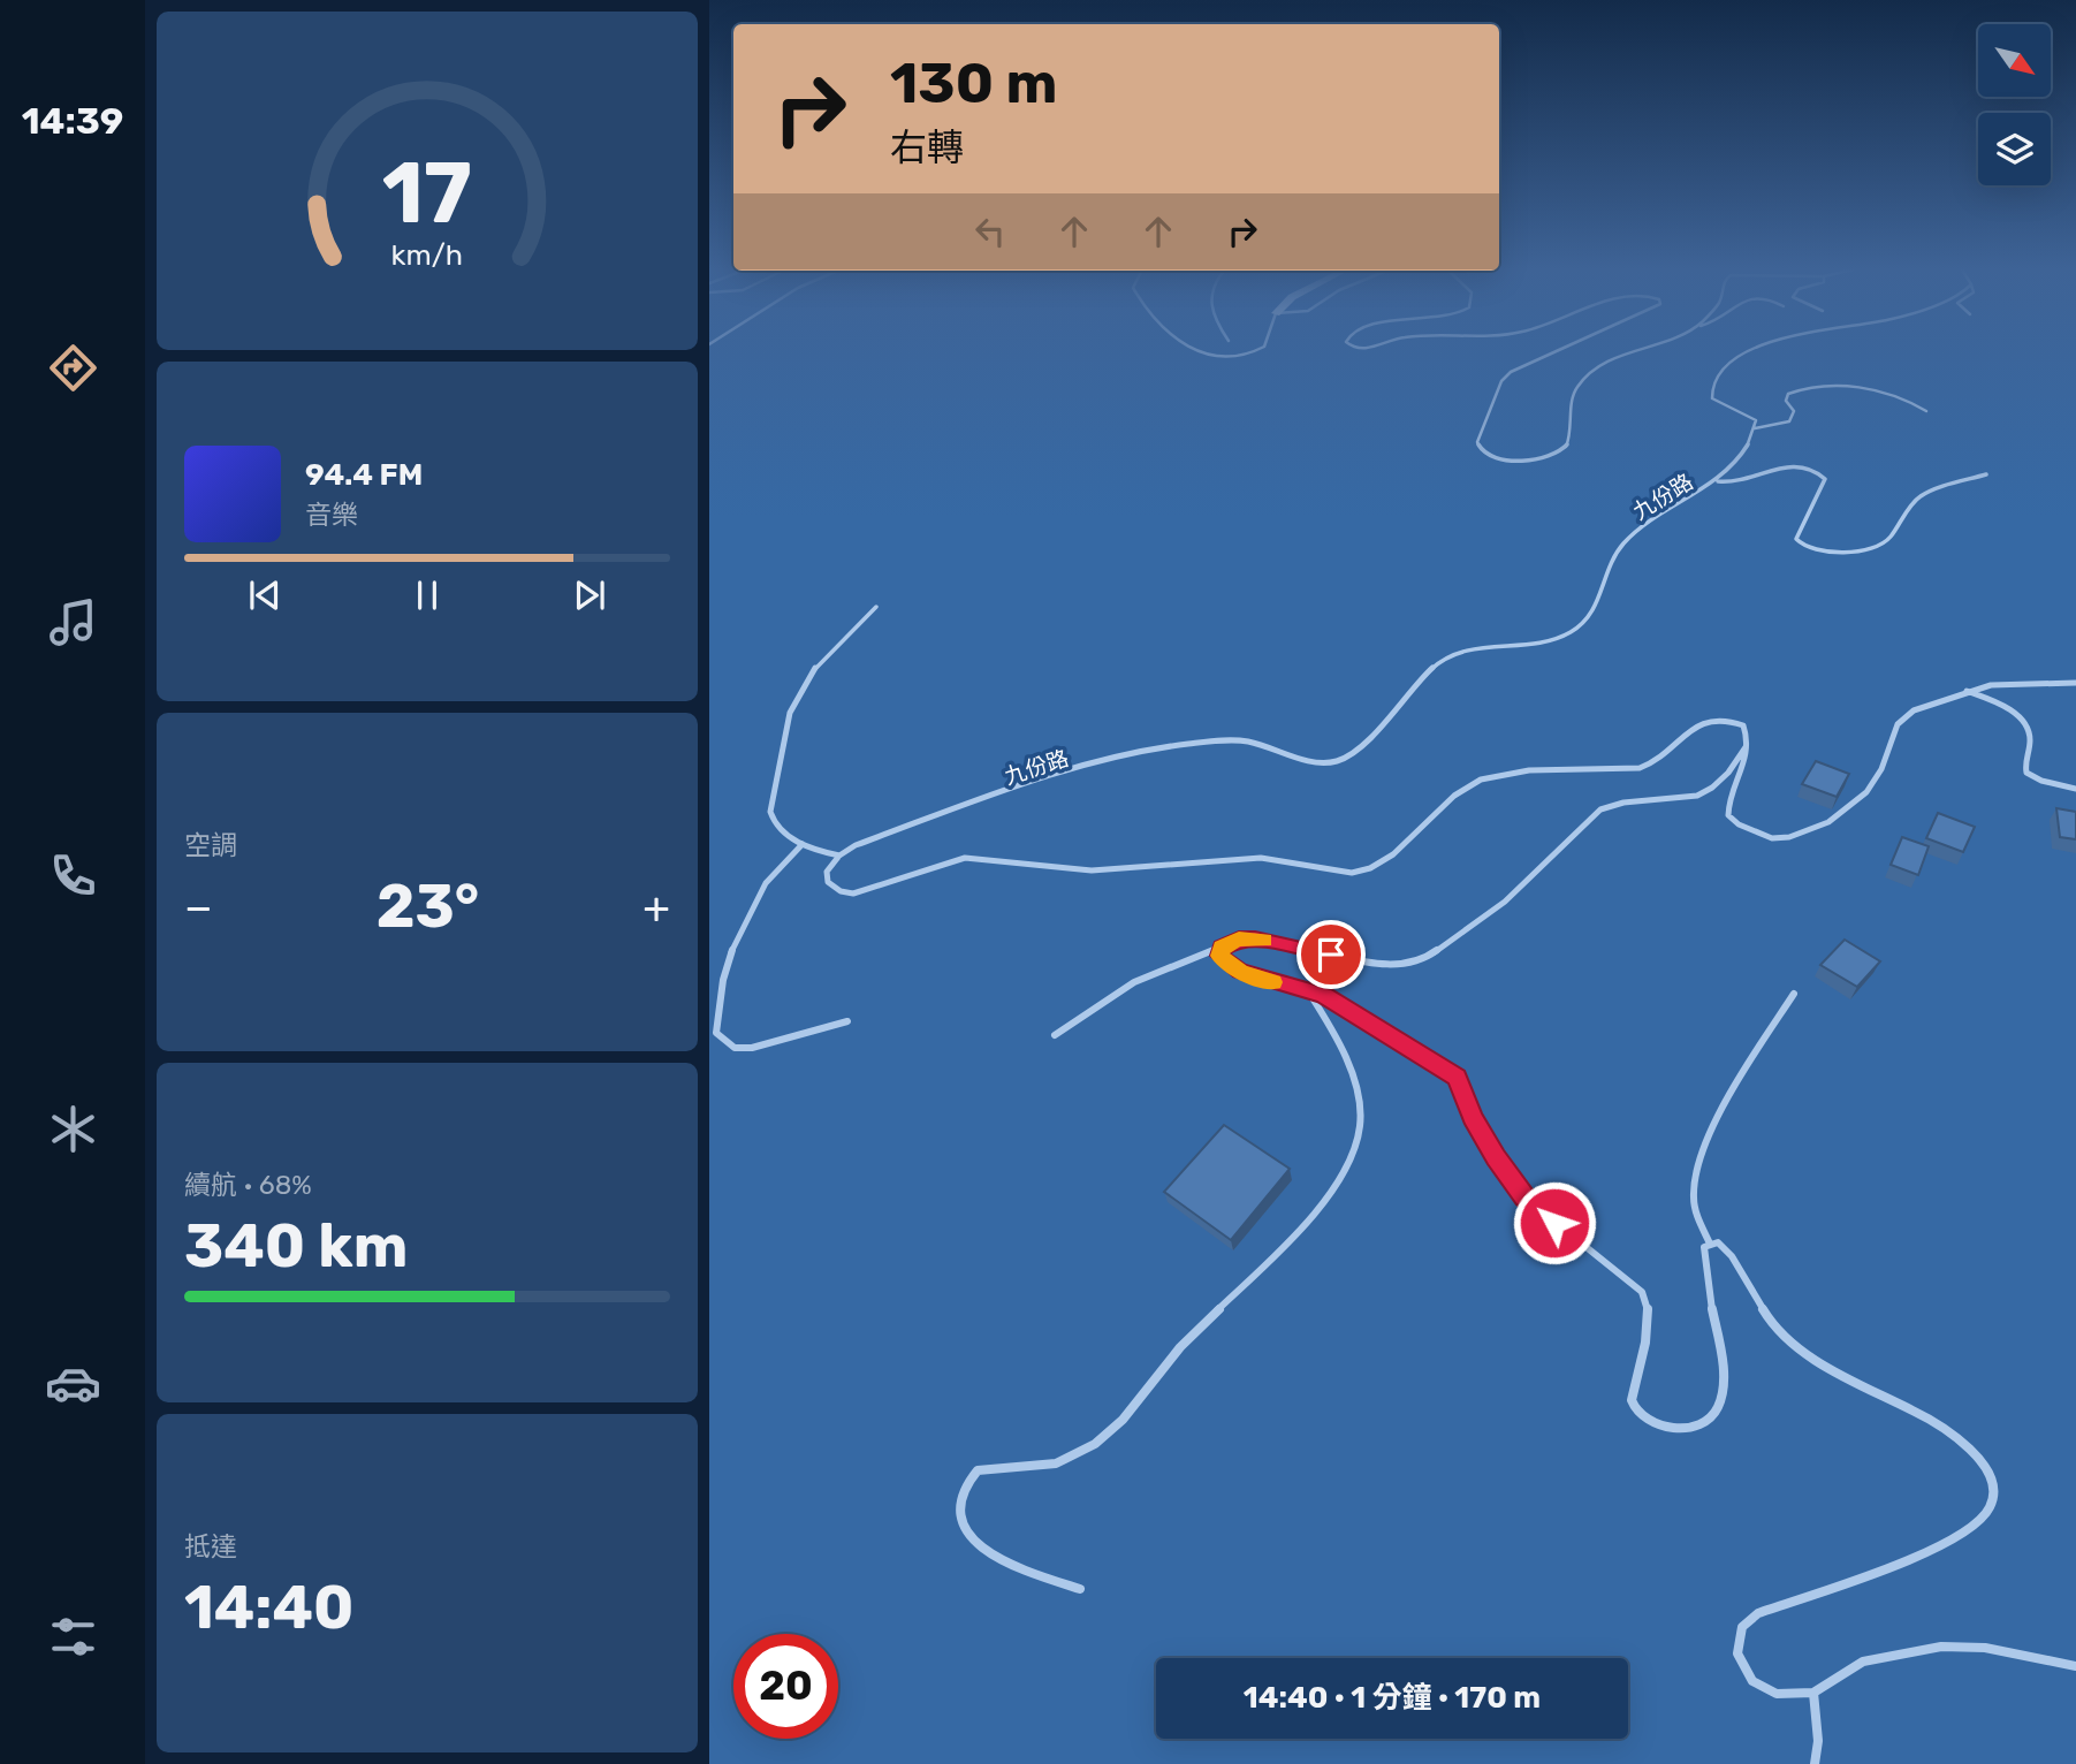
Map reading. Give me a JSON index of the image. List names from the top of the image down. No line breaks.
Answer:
{"streets":{"lane":["九份路"]},"north":"bottom right","page":{"tabs":"14:39","turn":["130 m","右轉"],"song":["94.4 FM","音樂"],"tile":["空調",["續航 · 68%","340 km"],["抵達","14:40"]],"heat":["−","23°","+"],"limit":"20","trip":"14:40 · 1 分鐘 · 170 m","gauge":["17","km/h"]}}
